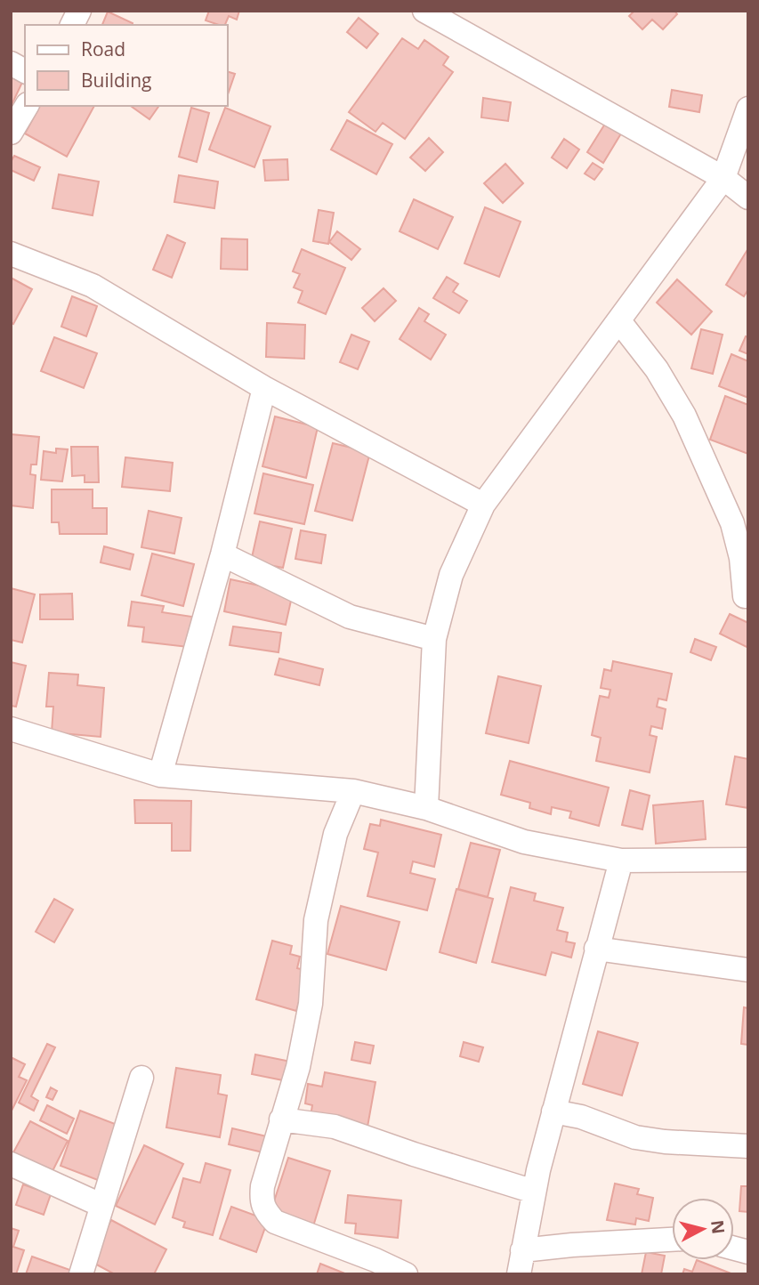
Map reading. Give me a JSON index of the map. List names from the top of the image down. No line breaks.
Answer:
{"legend":["Road","Building"],"north":"right"}
